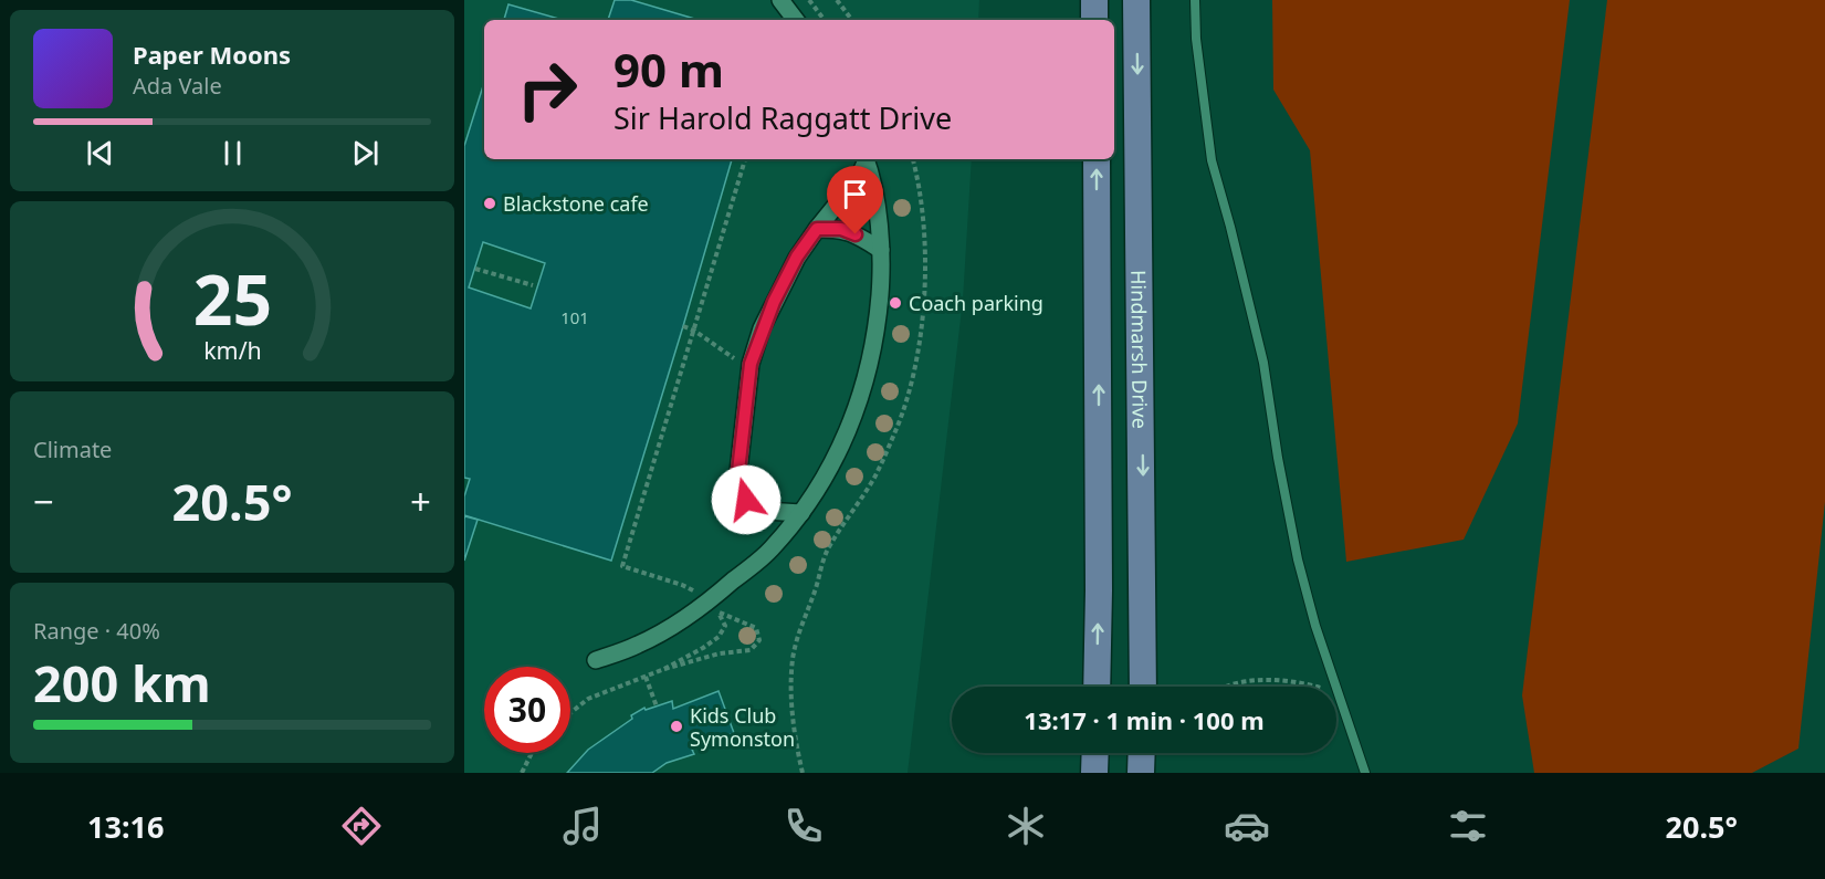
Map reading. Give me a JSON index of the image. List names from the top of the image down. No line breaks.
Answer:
{"streets":{"main road":["Hindmarsh Drive"]},"places":["Blackstone cafe","Coach parking","Kids Club Symonston"],"house_numbers":["101"],"page":{"turn":["90 m","Sir Harold Raggatt Drive"],"song":["Paper Moons","Ada Vale"],"tile":["Climate",["Range · 40%","200 km"]],"heat":["−","20.5°","+"],"limit":"30","trip":"13:17 · 1 min · 100 m","tabs":["13:16","20.5°"],"gauge":["25","km/h"]}}
